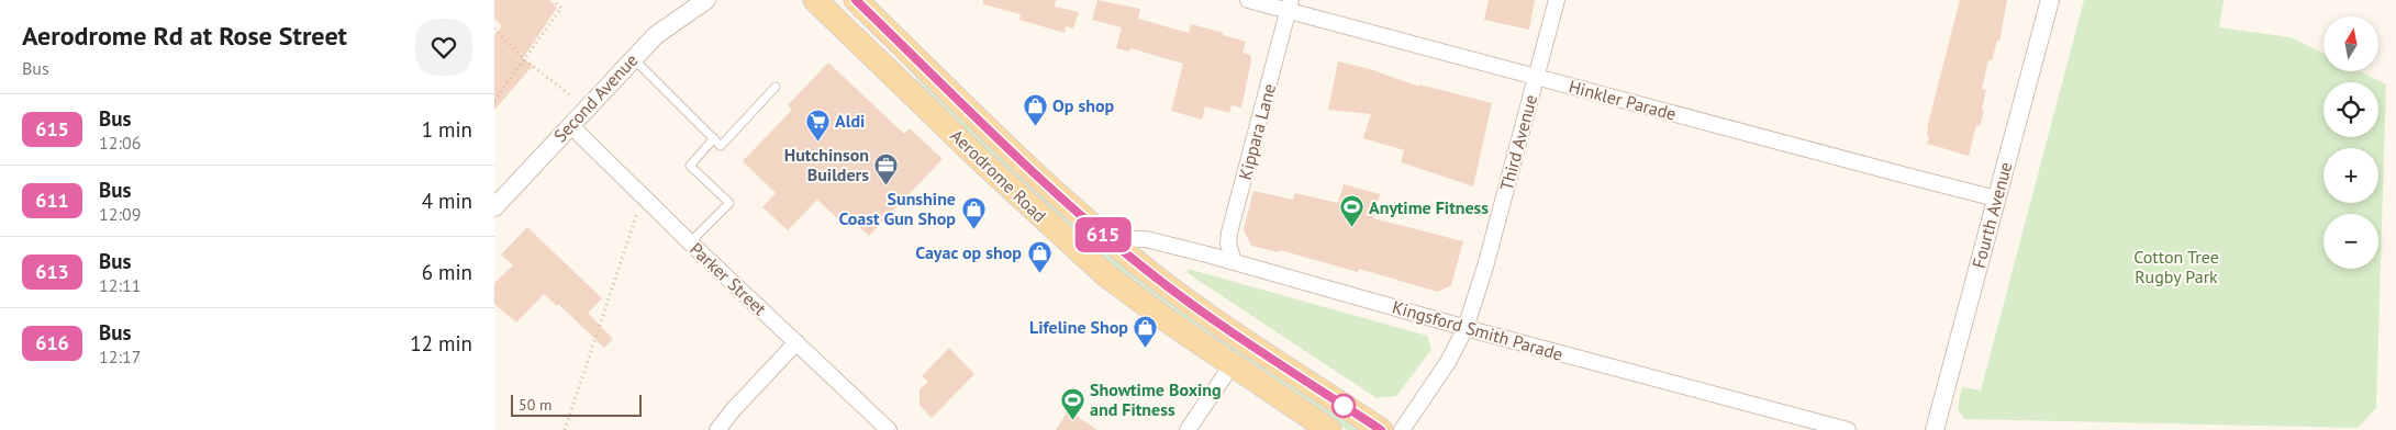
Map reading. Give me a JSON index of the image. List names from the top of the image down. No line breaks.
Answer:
{"streets":{"main road":["Aerodrome Road"],"street":["Second Avenue","Hinkler Parade","Kippara Lane","Third Avenue","Fourth Avenue","Parker Street","Kingsford Smith Parade"]},"crossings":[["Second Avenue","Parker Street"],["Hinkler Parade","Kippara Lane"],["Hinkler Parade","Third Avenue"],["Hinkler Parade","Fourth Avenue"],["Kippara Lane","Kingsford Smith Parade"],["Third Avenue","Kingsford Smith Parade"],["Aerodrome Road","Kingsford Smith Parade"]],"parks":["Cotton Tree Rugby Park"],"places":{"shop":["Op shop","Sunshine Coast Gun Shop","Cayac op shop","Lifeline Shop"],"supermarket":["Aldi"],"office":["Hutchinson Builders"],"sports":["Anytime Fitness","Showtime Boxing and Fitness"]},"lines":["bus line 615"],"scale_bar":"50 m","north":"top","page":{"heading":["Aerodrome Rd at Rose Street","Bus"],"on_map":"615","map_buttons":["+","−"],"list":[{"mark":"615","name":"Bus","note":"12:06","value":"1 min"},{"mark":"611","name":"Bus","note":"12:09","value":"4 min"},{"mark":"613","name":"Bus","note":"12:11","value":"6 min"},{"mark":"616","name":"Bus","note":"12:17","value":"12 min"}],"scale":"50 m"}}
